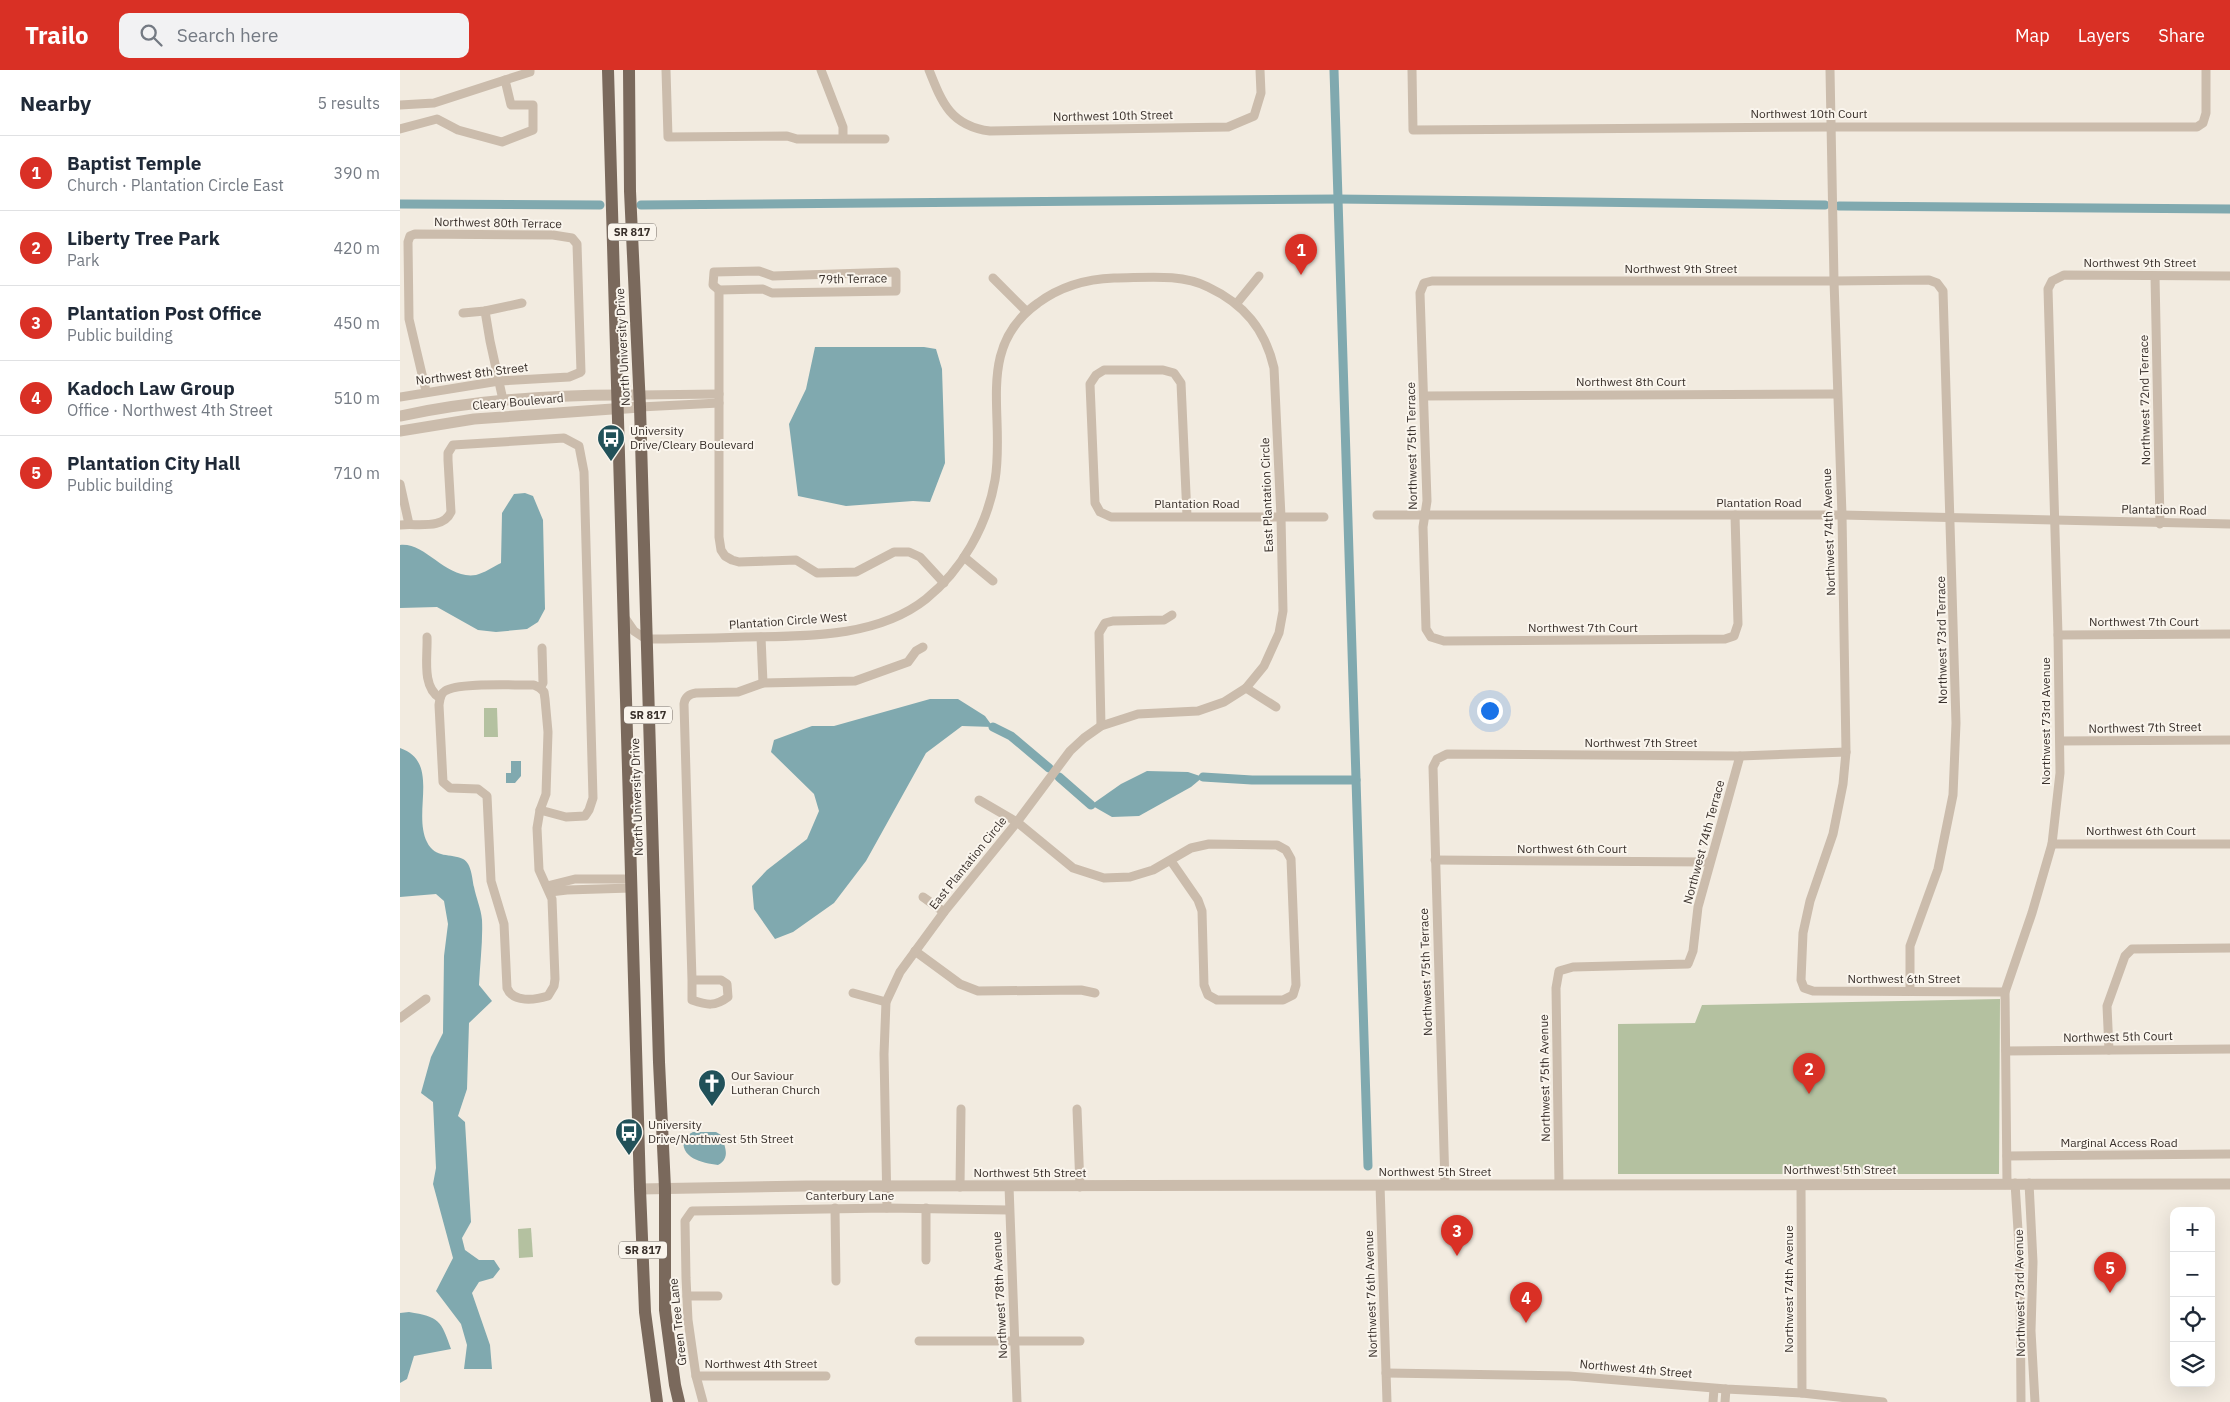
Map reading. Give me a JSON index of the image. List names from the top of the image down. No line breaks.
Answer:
{"streets":{"main road":["SR 817","North University Drive"],"street":["Northwest 10th Court","Northwest 10th Street","Northwest 80th Terrace","Northwest 9th Street","79th Terrace","Northwest 8th Street","Northwest 8th Court","Northwest 72nd Terrace","Cleary Boulevard","Northwest 75th Terrace","East Plantation Circle","Plantation Road","Northwest 74th Avenue","Plantation Circle West","Northwest 7th Court","Northwest 73rd Terrace","Northwest 73rd Avenue","Northwest 7th Street","Northwest 6th Court","Northwest 74th Terrace","Northwest 6th Street","Northwest 5th Court","Northwest 75th Avenue","Marginal Access Road","Northwest 5th Street","Canterbury Lane","Northwest 76th Avenue","Northwest 78th Avenue","Green Tree Lane","Northwest 4th Street"]},"crossings":[["Northwest 10th Court","Northwest 74th Avenue"],["Northwest 80th Terrace","Northwest 8th Street"],["Northwest 9th Street","Northwest 72nd Terrace"],["Northwest 9th Street","Northwest 75th Terrace"],["Northwest 9th Street","Northwest 74th Avenue"],["Northwest 9th Street","Northwest 73rd Terrace"],["Northwest 9th Street","Northwest 73rd Avenue"],["North University Drive","Cleary Boulevard"],["North University Drive","Plantation Circle West"],["North University Drive","Northwest 5th Street"],["Northwest 8th Court","Northwest 75th Terrace"],["Northwest 8th Court","Northwest 74th Avenue"],["Northwest 72nd Terrace","Plantation Road"],["Northwest 75th Terrace","Plantation Road"],["Northwest 75th Terrace","Northwest 7th Court"],["Northwest 75th Terrace","Northwest 7th Street"],["Northwest 75th Terrace","Northwest 6th Court"],["Northwest 75th Terrace","Northwest 5th Street"],["East Plantation Circle","Plantation Road"],["East Plantation Circle","Plantation Circle West"],["East Plantation Circle","Northwest 5th Street"],["East Plantation Circle","Canterbury Lane"],["Plantation Road","Northwest 74th Avenue"],["Plantation Road","Northwest 7th Court"],["Plantation Road","Northwest 73rd Terrace"],["Plantation Road","Northwest 73rd Avenue"],["Northwest 74th Avenue","Northwest 7th Street"],["Northwest 74th Avenue","Northwest 6th Street"],["Northwest 74th Avenue","Northwest 5th Street"],["Northwest 74th Avenue","Northwest 4th Street"],["Northwest 7th Court","Northwest 73rd Avenue"],["Northwest 73rd Terrace","Northwest 6th Street"],["Northwest 73rd Avenue","Northwest 7th Street"],["Northwest 73rd Avenue","Northwest 6th Court"],["Northwest 73rd Avenue","Northwest 6th Street"],["Northwest 73rd Avenue","Northwest 5th Court"],["Northwest 73rd Avenue","Marginal Access Road"],["Northwest 73rd Avenue","Northwest 5th Street"],["Northwest 7th Street","Northwest 74th Terrace"],["Northwest 6th Court","Northwest 74th Terrace"],["Northwest 74th Terrace","Northwest 75th Avenue"],["Northwest 75th Avenue","Northwest 5th Street"],["Northwest 5th Street","Northwest 76th Avenue"],["Northwest 5th Street","Northwest 78th Avenue"],["Canterbury Lane","Northwest 78th Avenue"],["Canterbury Lane","Green Tree Lane"],["Northwest 76th Avenue","Northwest 4th Street"],["Green Tree Lane","Northwest 4th Street"]],"places":{"bus stop":["University Drive/Cleary Boulevard","University Drive/Northwest 5th Street"],"church":["Our Saviour Lutheran Church"]},"page":{"header":"Trailo","search":"Search here","nav":["Map","Layers","Share"],"heading":["Nearby","5 results"],"list":[{"mark":"1","name":"Baptist Temple","note":"Church · Plantation Circle East","value":"390 m"},{"mark":"2","name":"Liberty Tree Park","note":"Park","value":"420 m"},{"mark":"3","name":"Plantation Post Office","note":"Public building","value":"450 m"},{"mark":"4","name":"Kadoch Law Group","note":"Office · Northwest 4th Street","value":"510 m"},{"mark":"5","name":"Plantation City Hall","note":"Public building","value":"710 m"}],"pins":["1","2","3","5","4"],"map_buttons":["+","−"]}}
